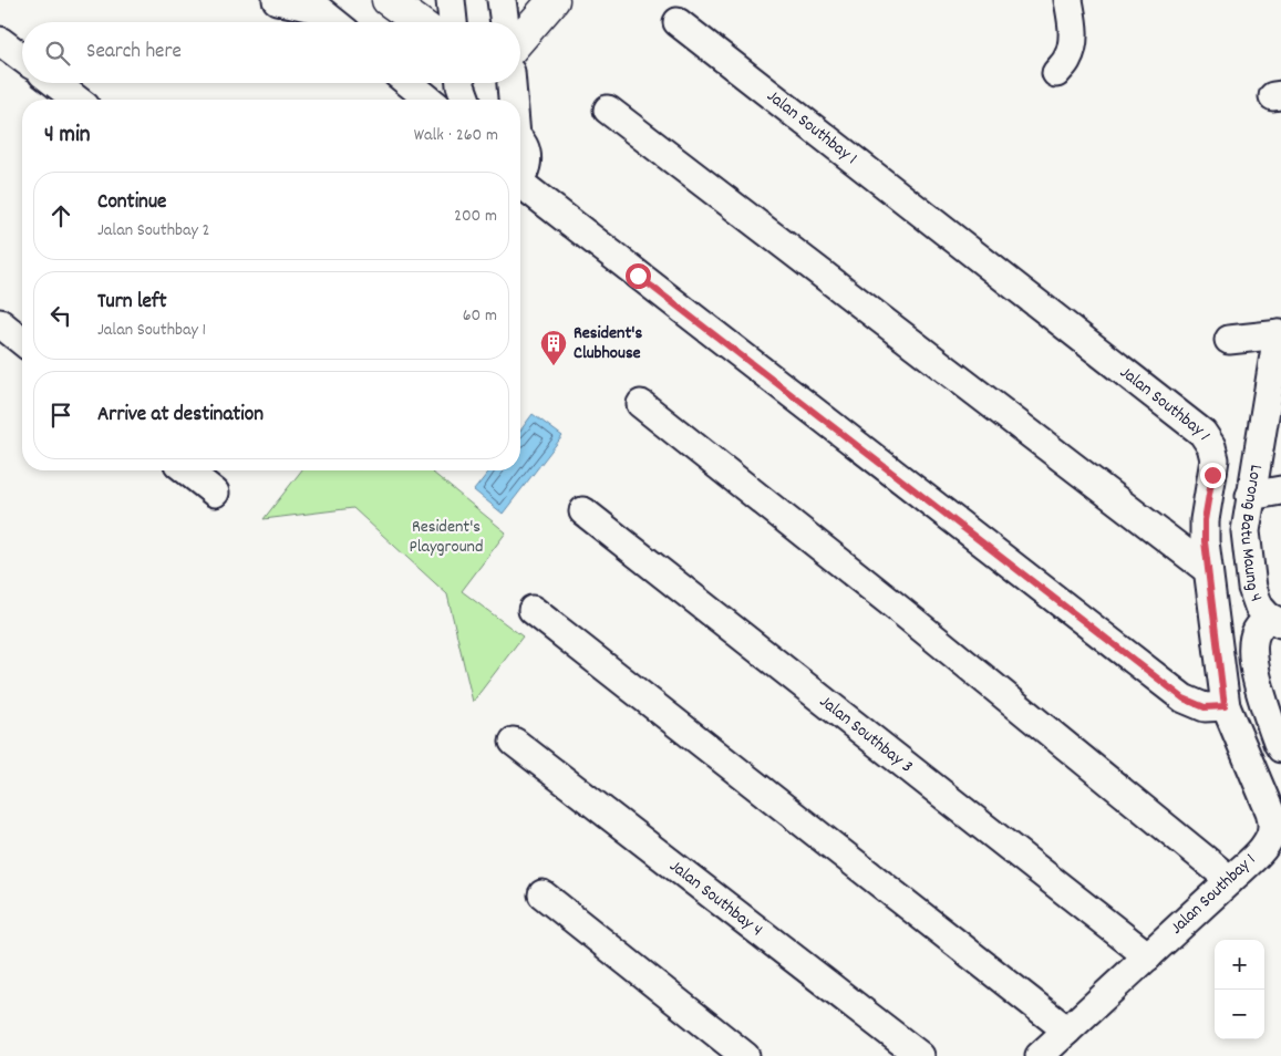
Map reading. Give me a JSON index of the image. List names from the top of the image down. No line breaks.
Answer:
{"streets":{"street":["Jalan Southbay 1","Lorong Batu Maung 4","Jalan Southbay 3","Jalan Southbay 4"]},"crossings":[["Jalan Southbay 1","Jalan Southbay 3"]],"parks":["Resident's Playground"],"places":{"building":["Resident's Clubhouse"]},"page":{"search":"Search here","heading":["4 min","Walk · 260 m"],"list":[["Continue","Jalan Southbay 2","200 m"],["Turn left","Jalan Southbay 1","60 m"],"Arrive at destination"],"map_buttons":["+","−"]}}
